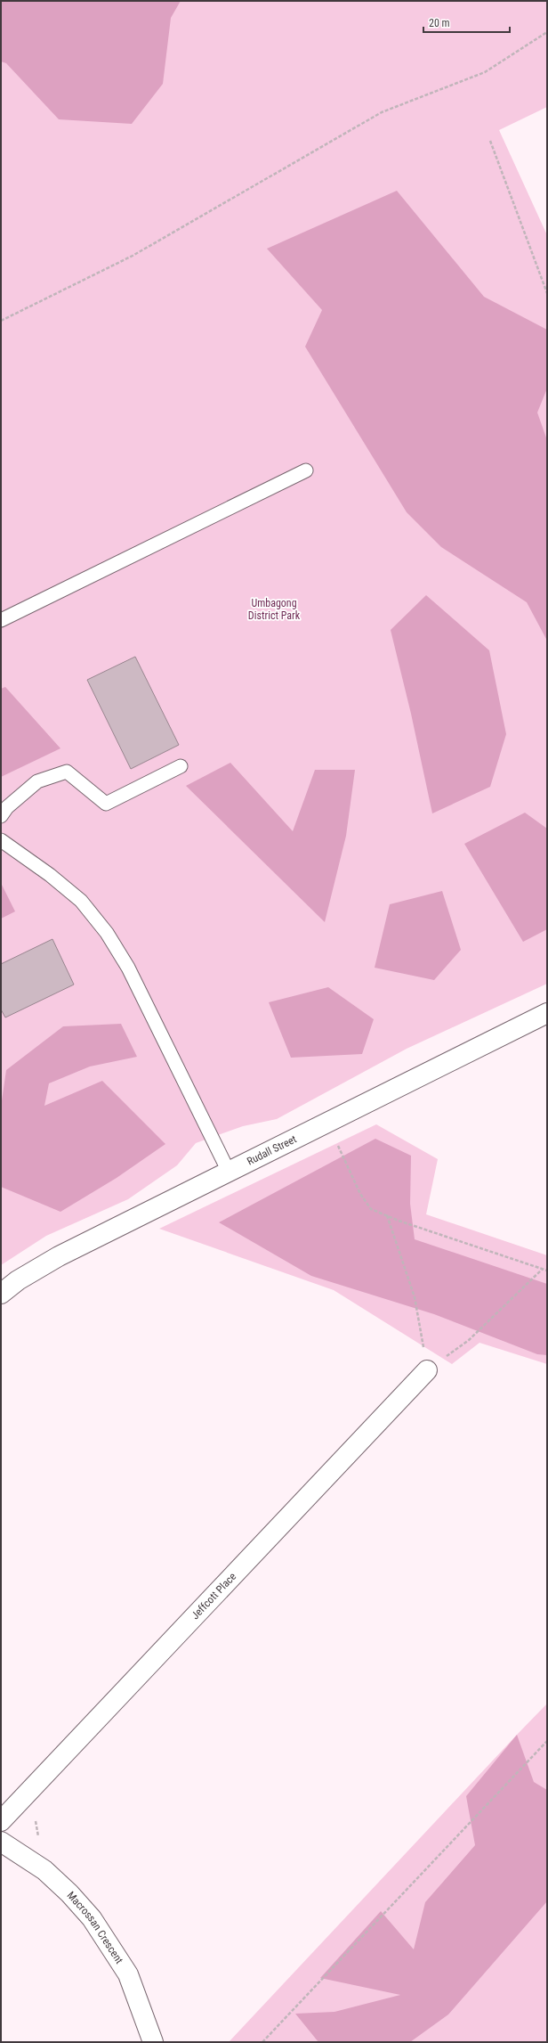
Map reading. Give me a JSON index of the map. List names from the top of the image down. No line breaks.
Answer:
{"streets":{"street":["Rudall Street","Jeffcott Place","Macrossan Crescent"]},"parks":["Umbagong District Park"],"scale_bar":"20 m"}
